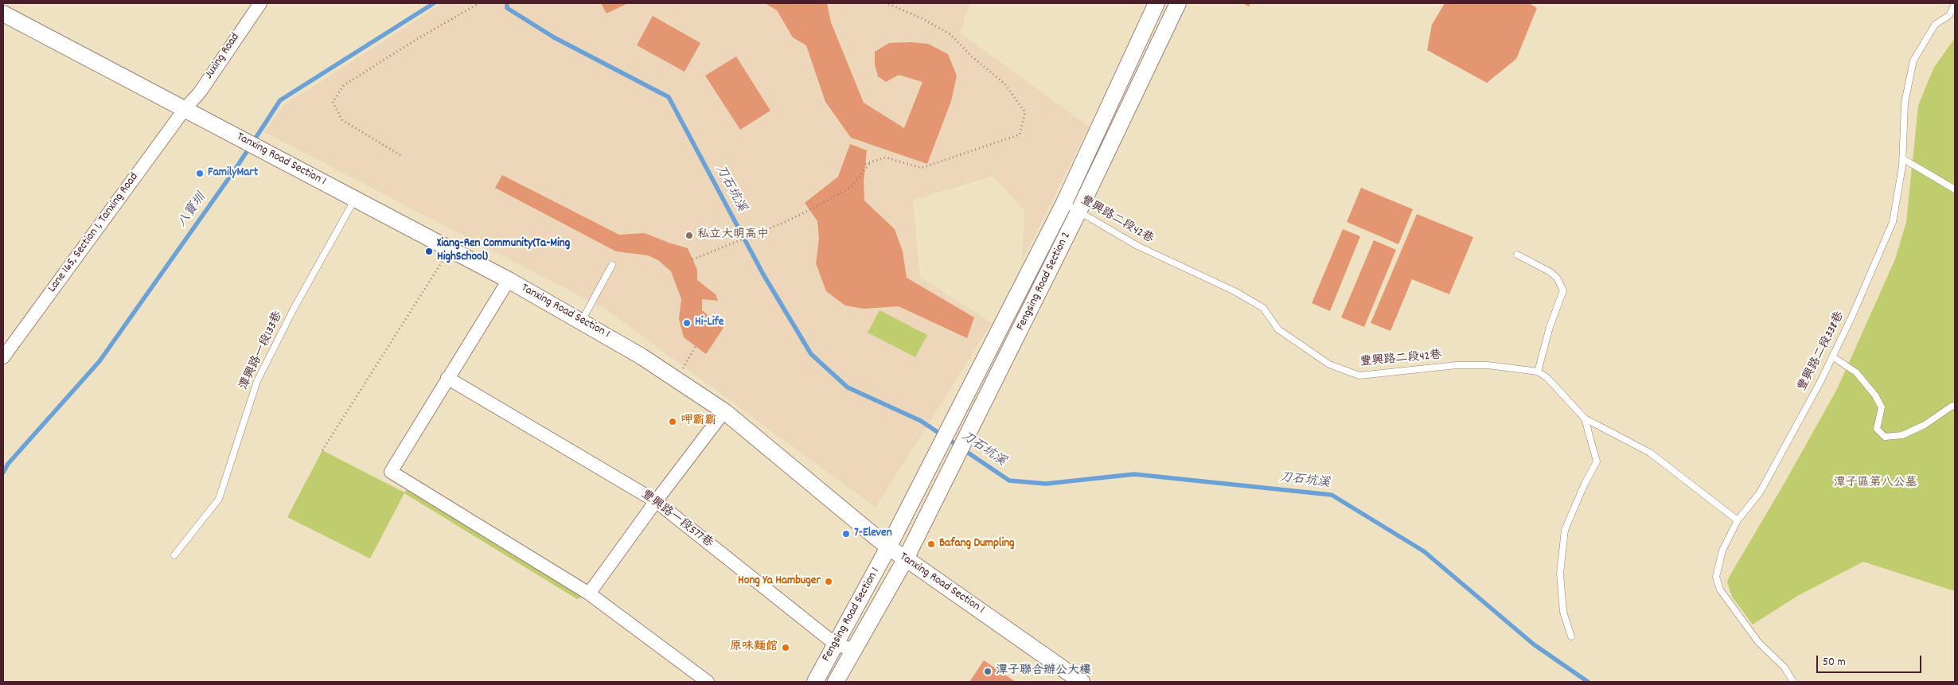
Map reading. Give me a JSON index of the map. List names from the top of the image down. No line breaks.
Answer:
{"streets":{"street":["Juxing Road","Tanxing Road Section 1","Lane 165, Section 1, Tanxing Road","Fengsing Road Section 2","豐興路一段577巷","Fengsing Road Section 1"],"lane":["豐興路二段42巷","潭興路一段133巷","豐興路二段338巷"]},"crossings":[["Juxing Road","Tanxing Road Section 1"],["Juxing Road","Lane 165, Section 1, Tanxing Road"],["Tanxing Road Section 1","Lane 165, Section 1, Tanxing Road"],["Tanxing Road Section 1","Fengsing Road Section 2"],["Tanxing Road Section 1","潭興路一段133巷"],["Tanxing Road Section 1","Fengsing Road Section 1"],["豐興路二段42巷","Fengsing Road Section 2"],["Fengsing Road Section 2","Fengsing Road Section 1"],["豐興路一段577巷","Fengsing Road Section 1"]],"water":["刀石坑溪","八寶圳"],"parks":["潭子區第八公墓"],"places":["FamilyMart","私立大明高中","Xiang-Ren Community(Ta-Ming HighSchool)","Hi-Life","呷霸霸","7-Eleven","Bafang Dumpling","Hong Ya Hambuger","原味麵館","潭子聯合辦公大樓"],"scale_bar":"50 m"}
